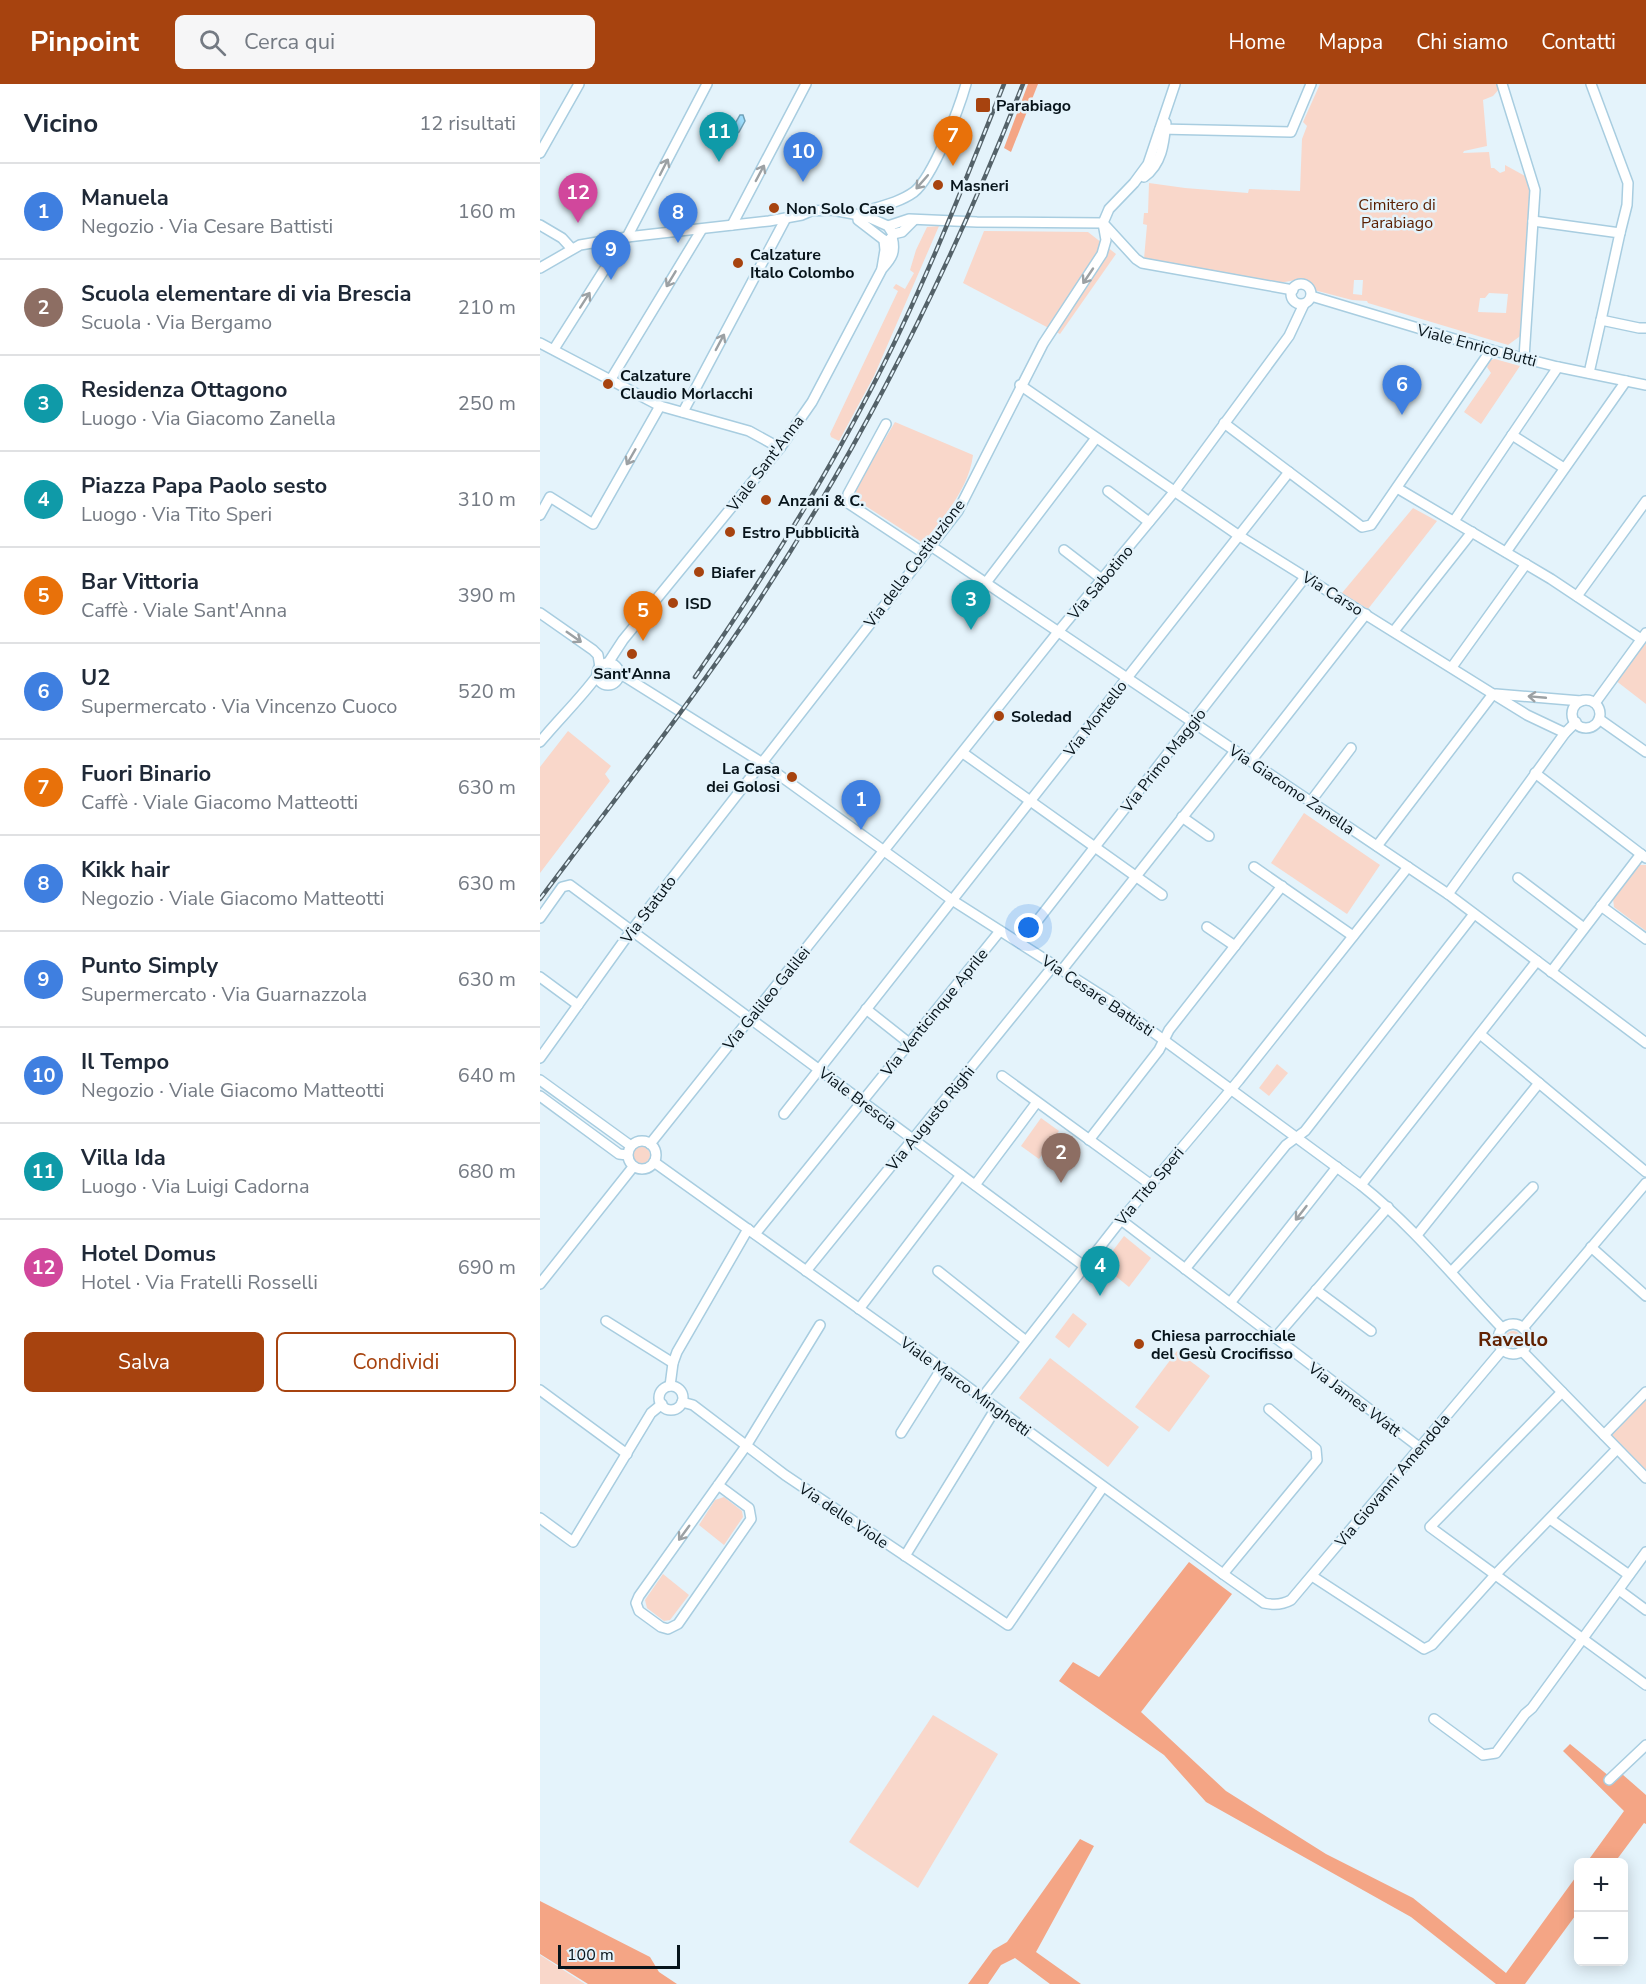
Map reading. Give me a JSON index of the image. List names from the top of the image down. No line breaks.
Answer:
{"streets":{"street":["Viale Enrico Butti","Viale Sant'Anna","Via della Costituzione","Via Sabotino","Via Carso","Via Montello","Via Primo Maggio","Via Giacomo Zanella","Via Statuto","Via Cesare Battisti","Via Galileo Galilei","Via Venticinque Aprile","Viale Brescia","Via Augusto Righi","Via Tito Speri","Viale Marco Minghetti","Via James Watt","Via Giovanni Amendola","Via delle Viole"]},"crossings":[["Viale Enrico Butti","Via Sabotino"],["Viale Sant'Anna","Via Cesare Battisti"],["Via della Costituzione","Via Carso"],["Via della Costituzione","Via Giacomo Zanella"],["Via della Costituzione","Via Statuto"],["Via della Costituzione","Via Cesare Battisti"],["Via Sabotino","Via Carso"],["Via Sabotino","Via Giacomo Zanella"],["Via Sabotino","Via Cesare Battisti"],["Via Sabotino","Via Galileo Galilei"],["Via Carso","Via Montello"],["Via Carso","Via Primo Maggio"],["Via Montello","Via Giacomo Zanella"],["Via Montello","Via Cesare Battisti"],["Via Montello","Viale Brescia"],["Via Primo Maggio","Via Giacomo Zanella"],["Via Primo Maggio","Via Cesare Battisti"],["Via Giacomo Zanella","Via Augusto Righi"],["Via Giacomo Zanella","Via Tito Speri"],["Via Statuto","Via Cesare Battisti"],["Via Statuto","Viale Brescia"],["Via Cesare Battisti","Via Galileo Galilei"],["Via Cesare Battisti","Via Venticinque Aprile"],["Via Cesare Battisti","Via Augusto Righi"],["Via Cesare Battisti","Via Tito Speri"],["Via Cesare Battisti","Via Giovanni Amendola"],["Via Galileo Galilei","Viale Brescia"],["Via Galileo Galilei","Viale Marco Minghetti"],["Via Venticinque Aprile","Viale Brescia"],["Via Venticinque Aprile","Viale Marco Minghetti"],["Viale Brescia","Via Augusto Righi"],["Viale Brescia","Via Tito Speri"],["Via Augusto Righi","Viale Marco Minghetti"],["Via Tito Speri","Viale Marco Minghetti"],["Via Tito Speri","Via James Watt"],["Viale Marco Minghetti","Via Giovanni Amendola"],["Viale Marco Minghetti","Via delle Viole"],["Via James Watt","Via Giovanni Amendola"]],"districts":["Ravello"],"parks":["Cimitero di Parabiago"],"places":{"transit":["Parabiago"],"other":["Masneri","Non Solo Case","Calzature Italo Colombo","Calzature Claudio Morlacchi","Anzani & C.","Estro Pubblicità","Biafer","ISD","Sant'Anna","Soledad","La Casa dei Golosi","Chiesa parrocchiale del Gesù Crocifisso"]},"scale_bar":"100 m","page":{"header":"Pinpoint","search":"Cerca qui","nav":["Home","Mappa","Chi siamo","Contatti"],"heading":["Vicino","12 risultati"],"pins":["11","7","10","12","8","9","6","3","5","1","2","4"],"list":[{"mark":"1","name":"Manuela","note":"Negozio · Via Cesare Battisti","value":"160 m"},{"mark":"2","name":"Scuola elementare di via Brescia","note":"Scuola · Via Bergamo","value":"210 m"},{"mark":"3","name":"Residenza Ottagono","note":"Luogo · Via Giacomo Zanella","value":"250 m"},{"mark":"4","name":"Piazza Papa Paolo sesto","note":"Luogo · Via Tito Speri","value":"310 m"},{"mark":"5","name":"Bar Vittoria","note":"Caffè · Viale Sant'Anna","value":"390 m"},{"mark":"6","name":"U2","note":"Supermercato · Via Vincenzo Cuoco","value":"520 m"},{"mark":"7","name":"Fuori Binario","note":"Caffè · Viale Giacomo Matteotti","value":"630 m"},{"mark":"8","name":"Kikk hair","note":"Negozio · Viale Giacomo Matteotti","value":"630 m"},{"mark":"9","name":"Punto Simply","note":"Supermercato · Via Guarnazzola","value":"630 m"},{"mark":"10","name":"Il Tempo","note":"Negozio · Viale Giacomo Matteotti","value":"640 m"},{"mark":"11","name":"Villa Ida","note":"Luogo · Via Luigi Cadorna","value":"680 m"},{"mark":"12","name":"Hotel Domus","note":"Hotel · Via Fratelli Rosselli","value":"690 m"}],"buttons":["Salva","Condividi"],"map_buttons":["+","−"],"scale":"100 m"}}
